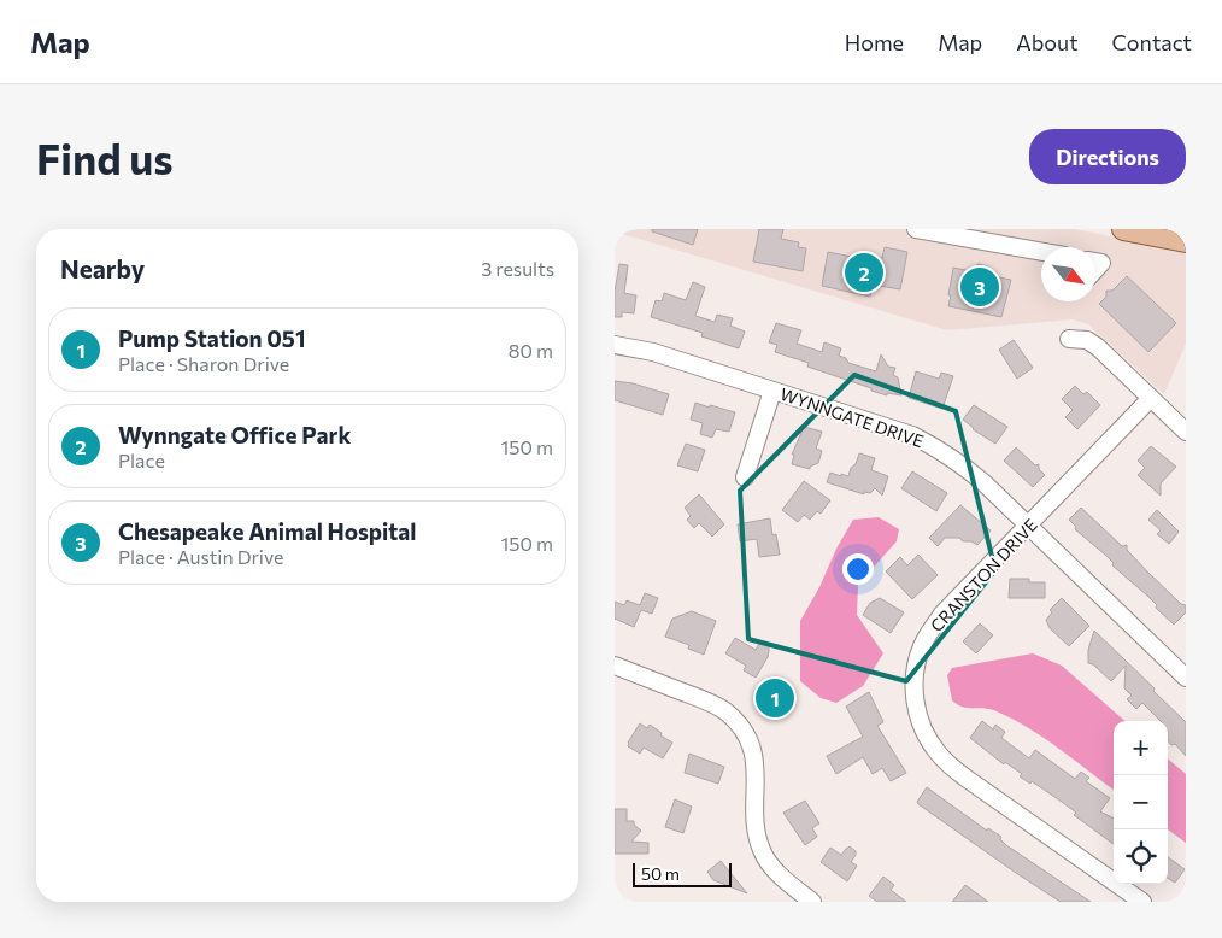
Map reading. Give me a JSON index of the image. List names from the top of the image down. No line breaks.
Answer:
{"streets":{"street":["WYNNGATE DRIVE","CRANSTON DRIVE"]},"crossings":[["WYNNGATE DRIVE","CRANSTON DRIVE"]],"scale_bar":"50 m","north":"bottom right","page":{"header":"Map","nav":["Home","Map","About","Contact"],"buttons":"Directions","title":"Find us","heading":["Nearby","3 results"],"pins":["2","3","1"],"list":[{"mark":"1","name":"Pump Station 051","note":"Place · Sharon Drive","value":"80 m"},{"mark":"2","name":"Wynngate Office Park","note":"Place","value":"150 m"},{"mark":"3","name":"Chesapeake Animal Hospital","note":"Place · Austin Drive","value":"150 m"}],"map_buttons":["+","−"],"scale":"50 m"}}
